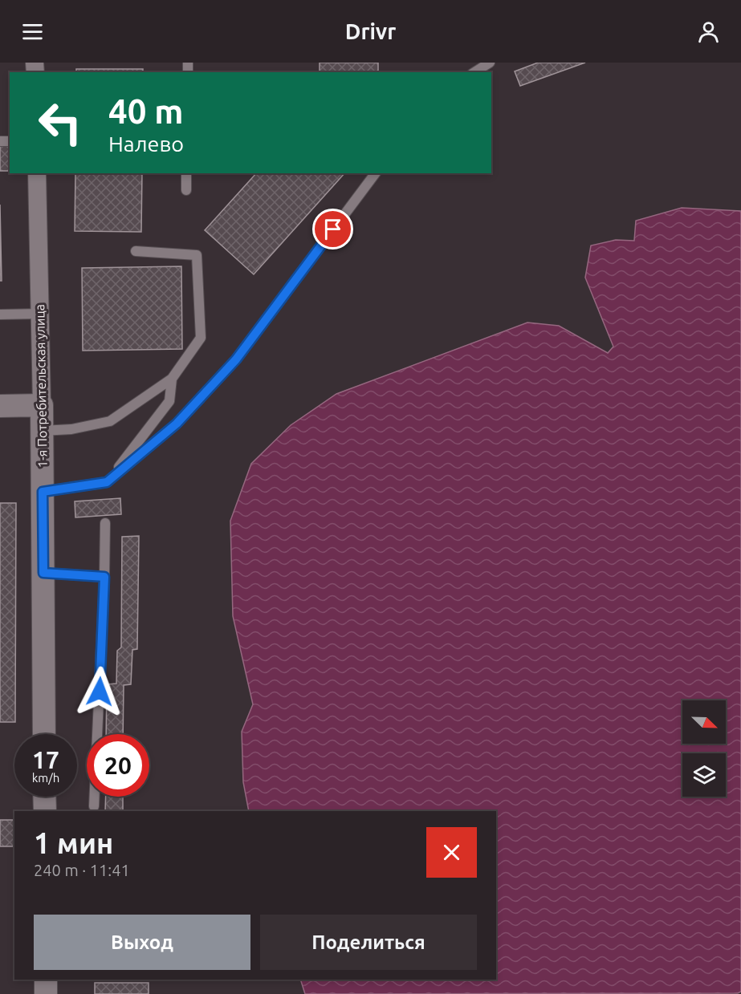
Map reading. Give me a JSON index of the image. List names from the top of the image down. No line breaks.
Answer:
{"streets":{"street":["1-я Потребительская улица"]},"north":"bottom right","page":{"header":"Drivr","turn":["40 m","Налево"],"speed":"17 km/h","limit":"20","heading":["1 мин","240 m · 11:41"],"buttons":["Выход","Поделиться"]}}
